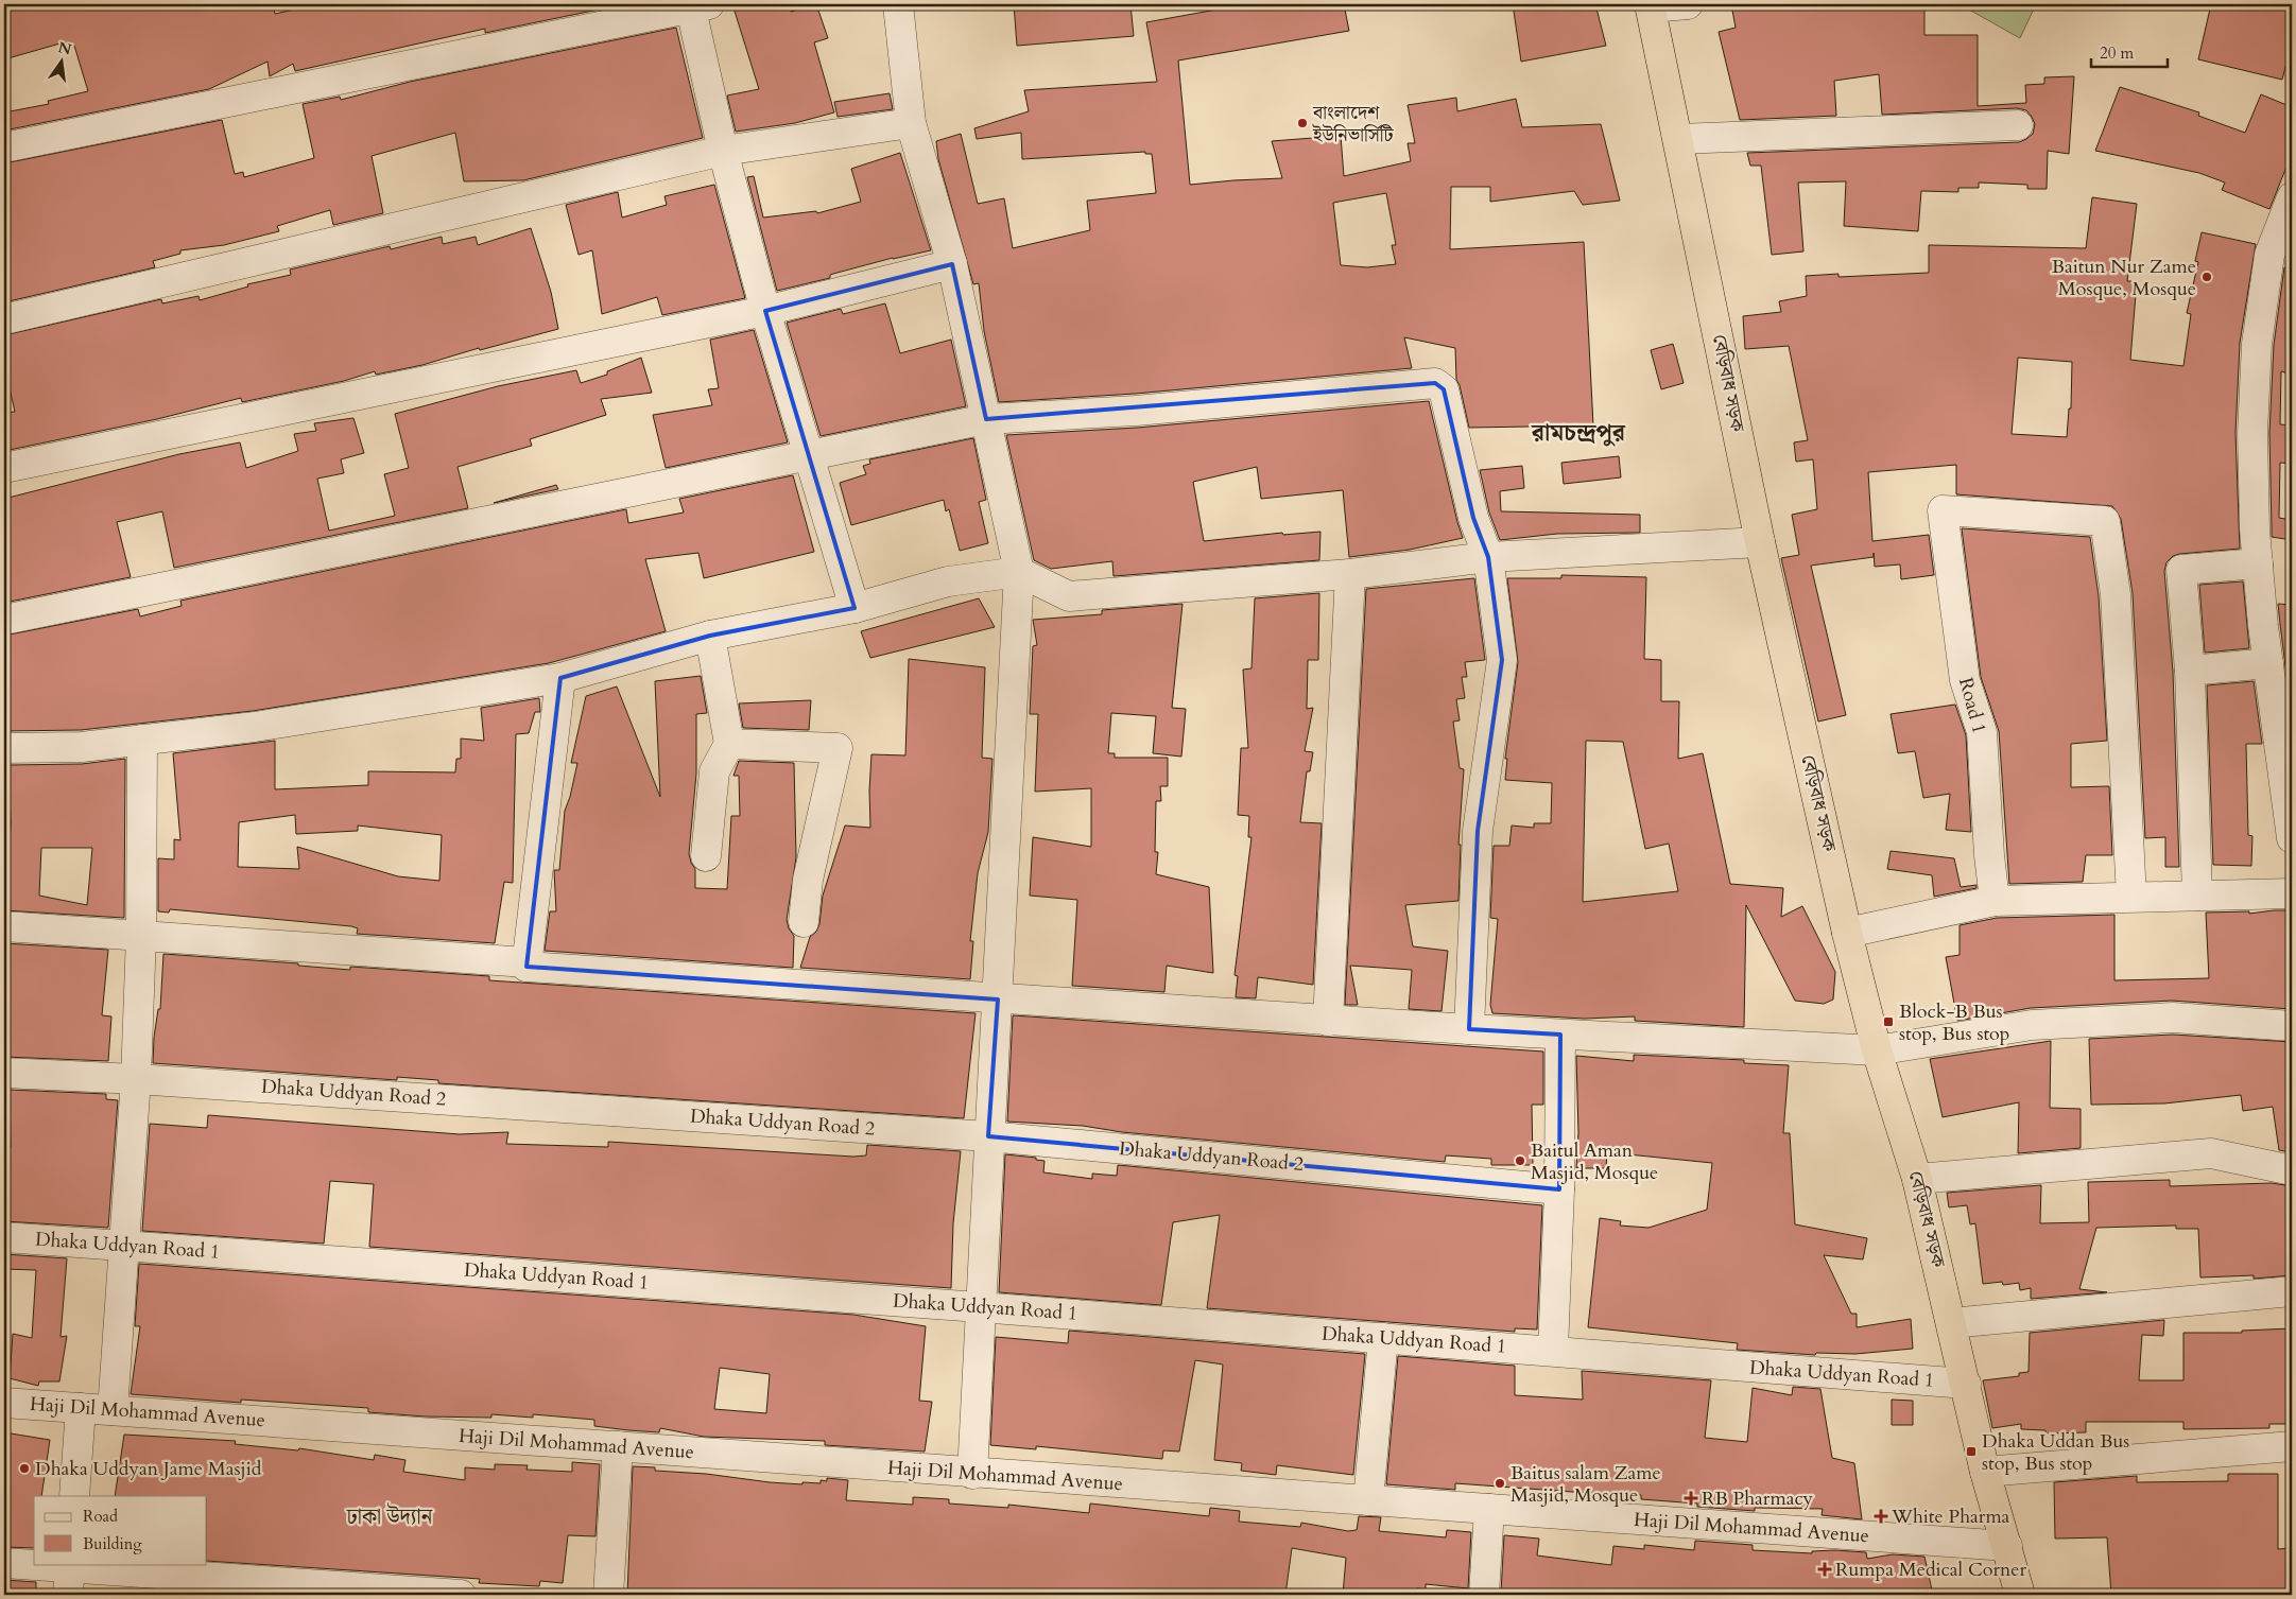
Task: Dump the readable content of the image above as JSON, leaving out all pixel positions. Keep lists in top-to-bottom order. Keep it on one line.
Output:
{"streets":{"highway":["বেড়িবাধ সড়ক"],"street":["Road 1","Dhaka Uddyan Road 2","Dhaka Uddyan Road 1","Haji Dil Mohammad Avenue"]},"crossings":[["বেড়িবাধ সড়ক","Dhaka Uddyan Road 1"],["বেড়িবাধ সড়ক","Haji Dil Mohammad Avenue"]],"districts":["রামচন্দ্রপুর","ঢাকা উদ্যান"],"places":{"other":["বাংলাদেশ ইউনিভার্সিটি","Baitun Nur Zame Mosque, Mosque","Baitul Aman Masjid, Mosque","Dhaka Uddyan Jame Masjid","Baitus salam Zame Masjid, Mosque"],"transit":["Block-B Bus stop, Bus stop","Dhaka Uddan Bus stop, Bus stop"],"health":["RB Pharmacy","White Pharma","Rumpa Medical Corner"]},"legend":["Road","Building"],"scale_bar":"20 m","north":"top"}
